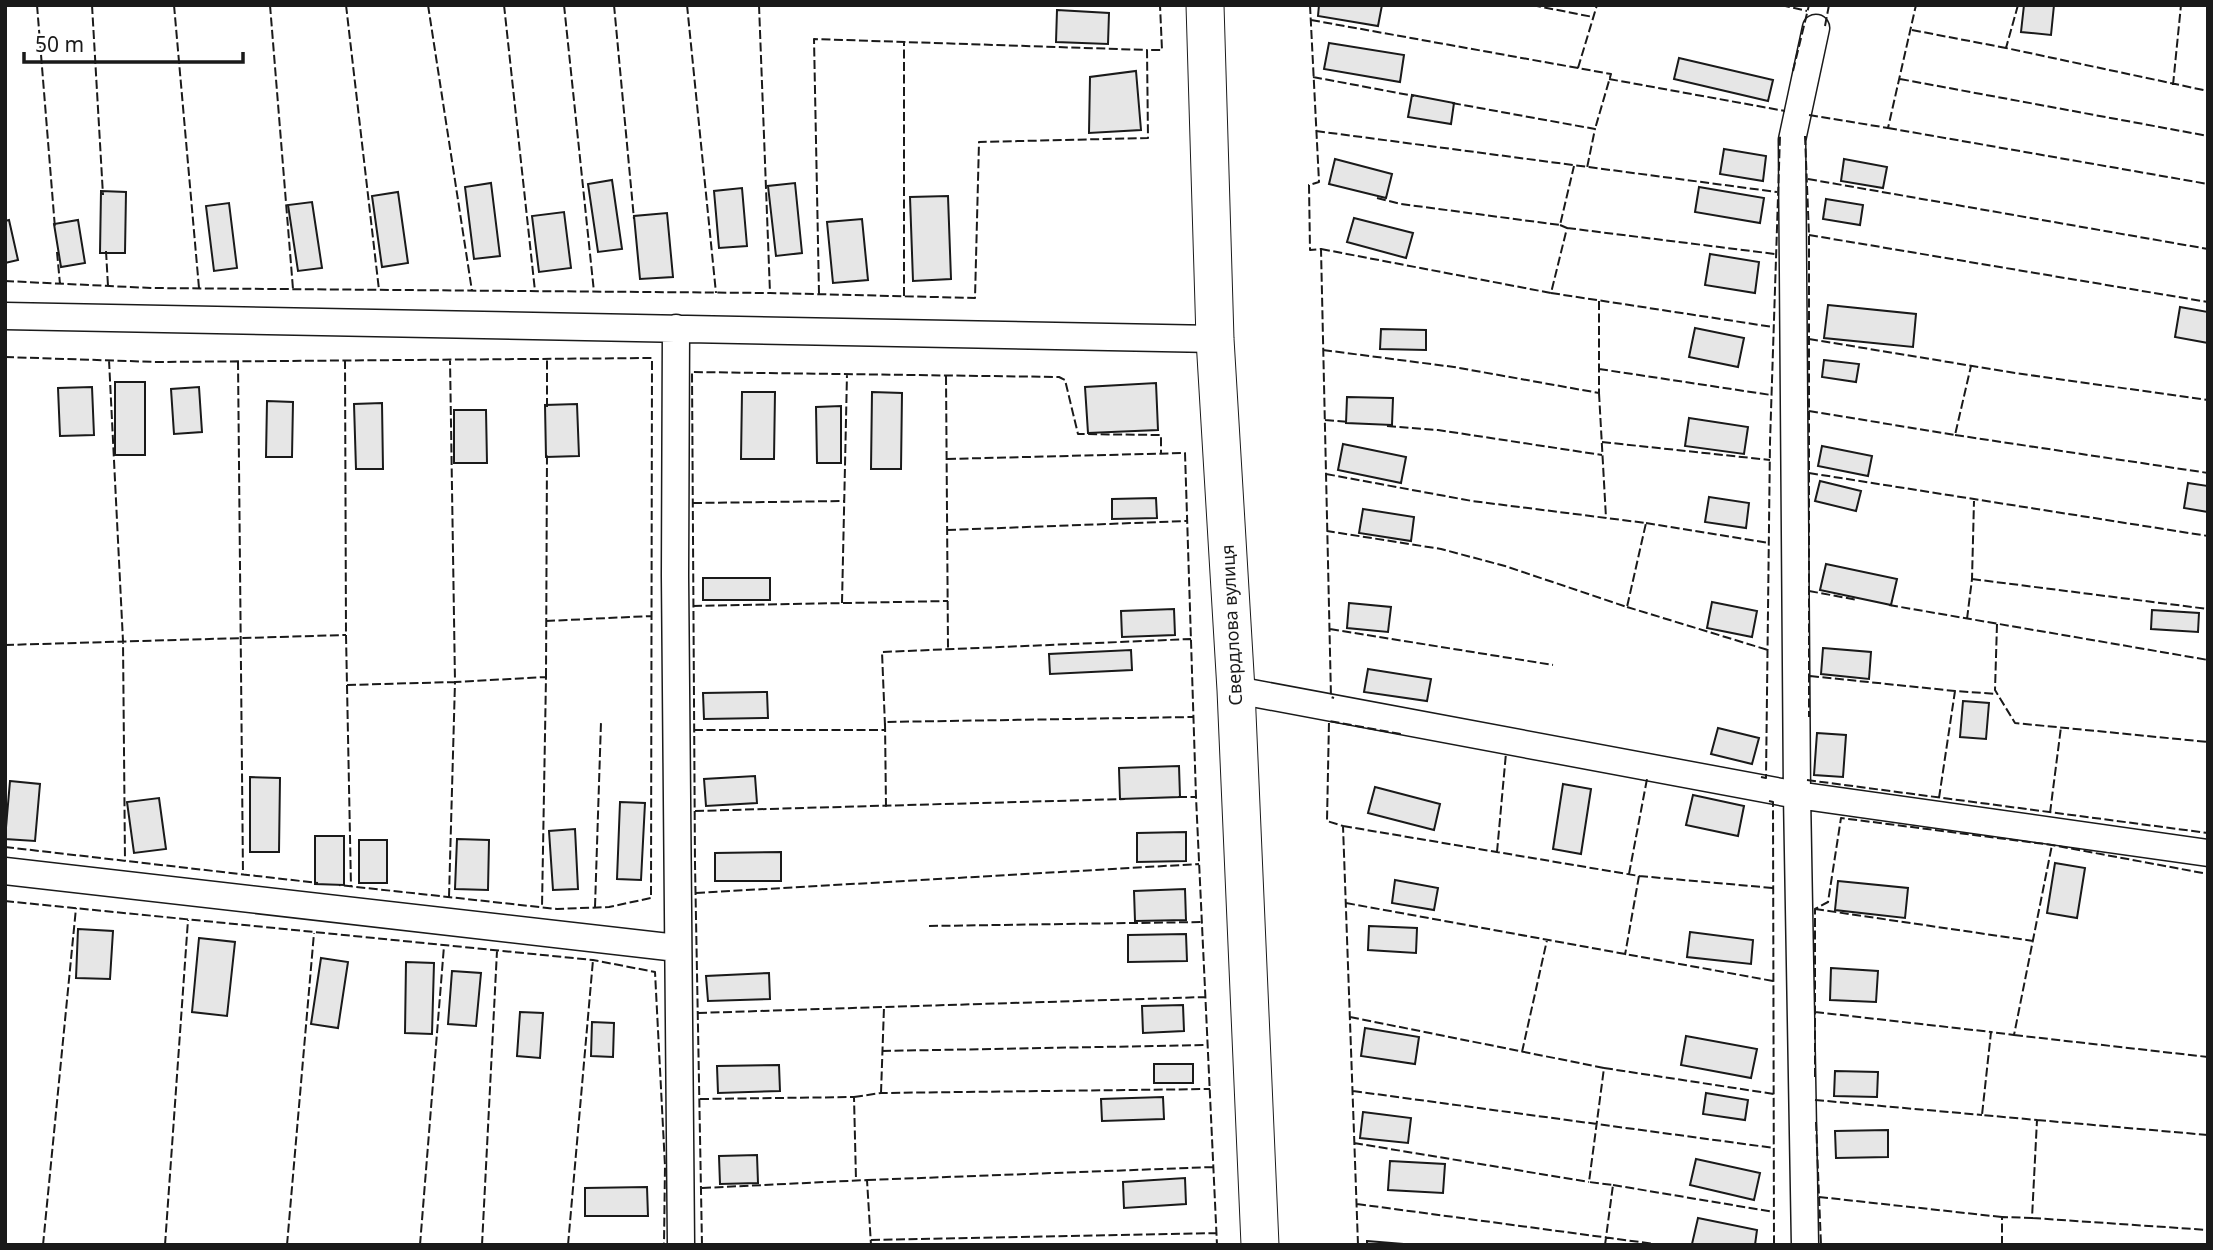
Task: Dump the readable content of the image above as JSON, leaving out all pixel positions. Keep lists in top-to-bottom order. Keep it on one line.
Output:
{"streets":{"street":["Свердлова вулиця"]},"scale_bar":"50 m"}
